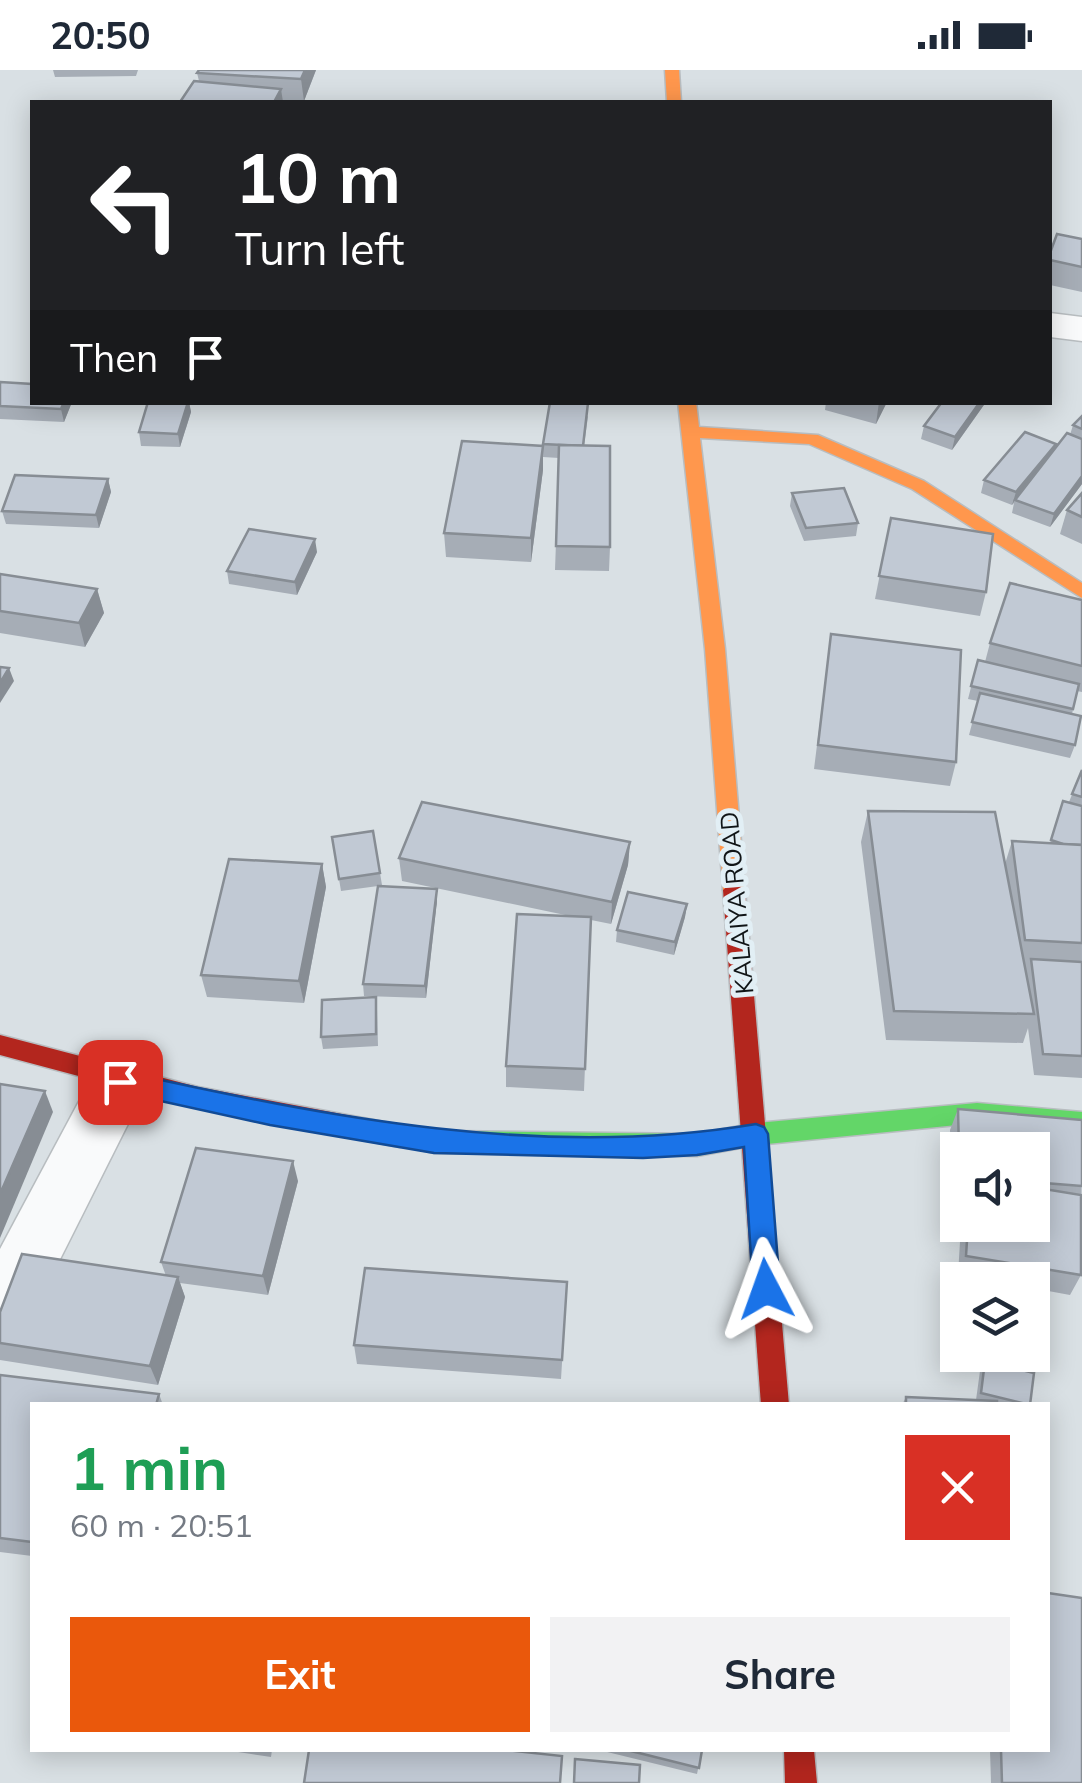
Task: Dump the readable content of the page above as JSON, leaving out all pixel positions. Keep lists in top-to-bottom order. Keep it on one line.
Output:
{"streets":{"street":["KALAIYA ROAD"]},"page":{"status":"20:50","turn":["10 m","Turn left"],"then":"Then","heading":["1 min","60 m · 20:51"],"buttons":["Exit","Share"]}}
